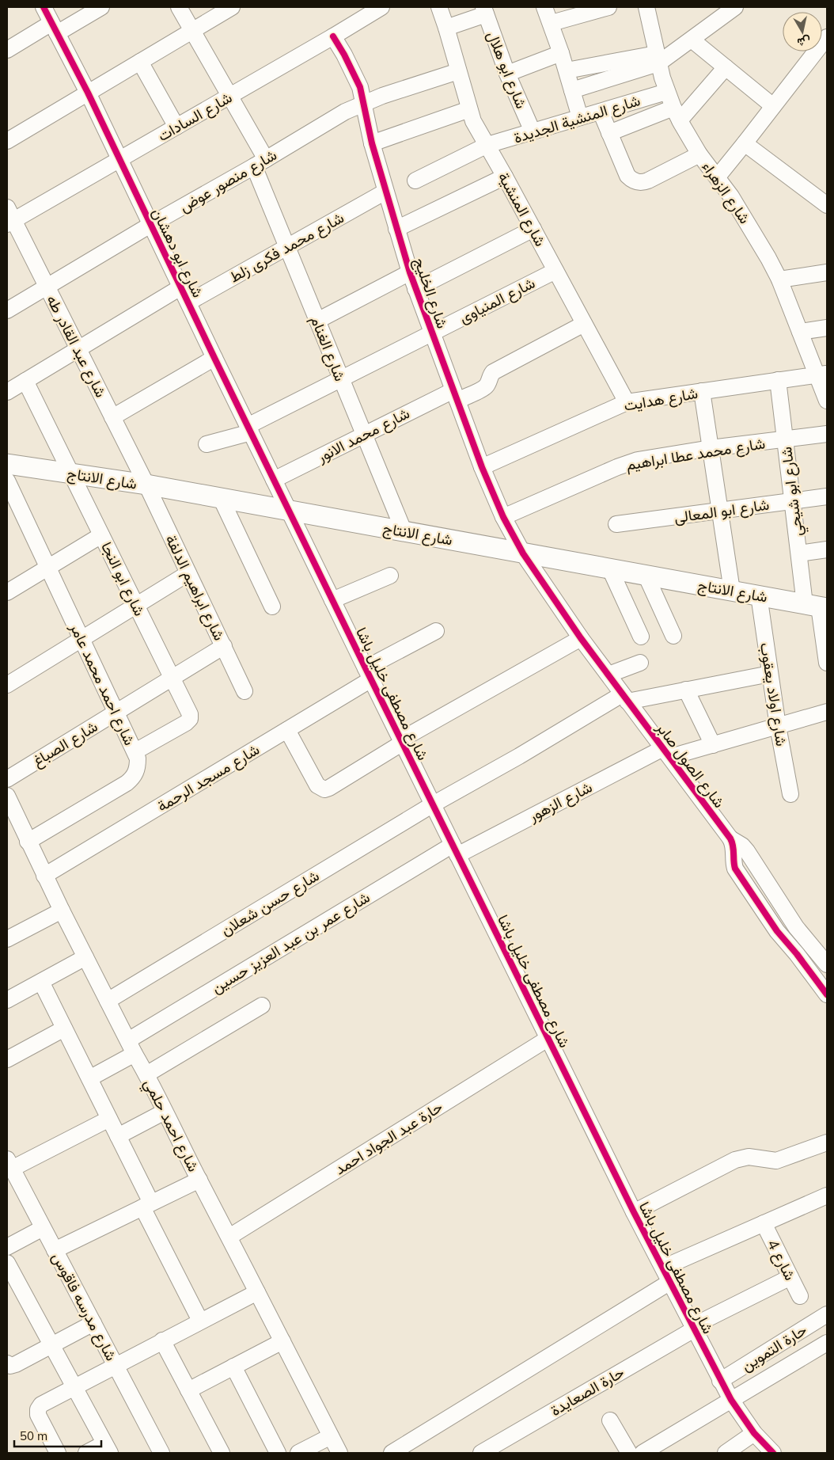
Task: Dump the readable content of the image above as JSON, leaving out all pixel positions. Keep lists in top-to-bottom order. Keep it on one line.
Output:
{"streets":{"main road":["شارع الانتاج"],"street":["شارع ابو هلال","شارع السادات","شارع المنشية الجديدة","شارع منصور عوض","شارع الزهراء","شارع المنشية","شارع محمد فكرى زلط","شارع ابو دهشان","شارع الخليج","شارع المنياوى","شارع عبد القادر طه","شارع الغنام","شارع هدايت","شارع محمد الانور","شارع محمد عطا ابراهيم","شارع ابو شيحي","شارع ابو المعالى","شارع ابو النجا","شارع ابراهيم الدلفة","شارع احمد محمد عامر","شارع مصطفى خليل باشا","شارع اولاد يعقوب","شارع الصباغ","شارع الصول صابر","شارع مسجد الرحمة","شارع الزهور","شارع حسن شعلان","شارع عمر بن عبد العزيز حسين","شارع احمد حلمي","حارة عبد الجواد احمد","شارع 4","شارع مدرسه فاقوس","حارة التموين","حارة الصعايدة"]},"crossings":[["شارع ابو هلال","شارع المنشية الجديدة"],["شارع السادات","شارع ابو دهشان"],["شارع السادات","شارع الخليج"],["شارع السادات","شارع عبد القادر طه"],["شارع السادات","شارع الغنام"],["شارع المنشية الجديدة","شارع الزهراء"],["شارع المنشية الجديدة","شارع المنشية"],["شارع منصور عوض","شارع المنشية"],["شارع منصور عوض","شارع ابو دهشان"],["شارع منصور عوض","شارع الخليج"],["شارع منصور عوض","شارع عبد القادر طه"],["شارع منصور عوض","شارع الغنام"],["شارع الزهراء","شارع هدايت"],["شارع المنشية","شارع المنياوى"],["شارع المنشية","شارع هدايت"],["شارع المنشية","شارع محمد الانور"],["شارع محمد فكرى زلط","شارع ابو دهشان"],["شارع محمد فكرى زلط","شارع الخليج"],["شارع محمد فكرى زلط","شارع الغنام"],["شارع ابو دهشان","شارع المنياوى"],["شارع ابو دهشان","شارع محمد الانور"],["شارع ابو دهشان","شارع الانتاج"],["شارع ابو دهشان","شارع مصطفى خليل باشا"],["شارع الخليج","شارع المنياوى"],["شارع الخليج","شارع هدايت"],["شارع الخليج","شارع محمد الانور"],["شارع الخليج","شارع محمد عطا ابراهيم"],["شارع الخليج","شارع الانتاج"],["شارع الخليج","شارع الصول صابر"],["شارع المنياوى","شارع الغنام"],["شارع عبد القادر طه","شارع الانتاج"],["شارع عبد القادر طه","شارع ابراهيم الدلفة"],["شارع الغنام","شارع محمد الانور"],["شارع الغنام","شارع الانتاج"],["شارع هدايت","شارع ابو شيحي"],["شارع محمد عطا ابراهيم","شارع ابو شيحي"],["شارع الانتاج","شارع ابو شيحي"],["شارع الانتاج","شارع ابو النجا"],["شارع الانتاج","شارع ابراهيم الدلفة"],["شارع الانتاج","شارع مصطفى خليل باشا"],["شارع الانتاج","شارع اولاد يعقوب"],["شارع الانتاج","شارع الصول صابر"],["شارع ابو شيحي","شارع ابو المعالى"],["شارع ابو النجا","شارع احمد محمد عامر"],["شارع ابو النجا","شارع الصباغ"],["شارع ابراهيم الدلفة","شارع الصباغ"],["شارع احمد محمد عامر","شارع الصباغ"],["شارع احمد محمد عامر","شارع احمد حلمي"],["شارع مصطفى خليل باشا","شارع مسجد الرحمة"],["شارع مصطفى خليل باشا","شارع الزهور"],["شارع مصطفى خليل باشا","شارع حسن شعلان"],["شارع مصطفى خليل باشا","شارع عمر بن عبد العزيز حسين"],["شارع مصطفى خليل باشا","حارة عبد الجواد احمد"],["شارع مصطفى خليل باشا","حارة التموين"],["شارع مصطفى خليل باشا","حارة الصعايدة"],["شارع اولاد يعقوب","شارع الزهور"],["شارع اولاد يعقوب","شارع حسن شعلان"],["شارع الصول صابر","شارع الزهور"],["شارع الصول صابر","شارع حسن شعلان"],["شارع مسجد الرحمة","شارع احمد حلمي"],["شارع الزهور","شارع عمر بن عبد العزيز حسين"],["شارع حسن شعلان","شارع احمد حلمي"],["شارع عمر بن عبد العزيز حسين","شارع احمد حلمي"],["شارع احمد حلمي","حارة عبد الجواد احمد"],["شارع 4","حارة الصعايدة"]],"scale_bar":"50 m","north":"bottom"}
